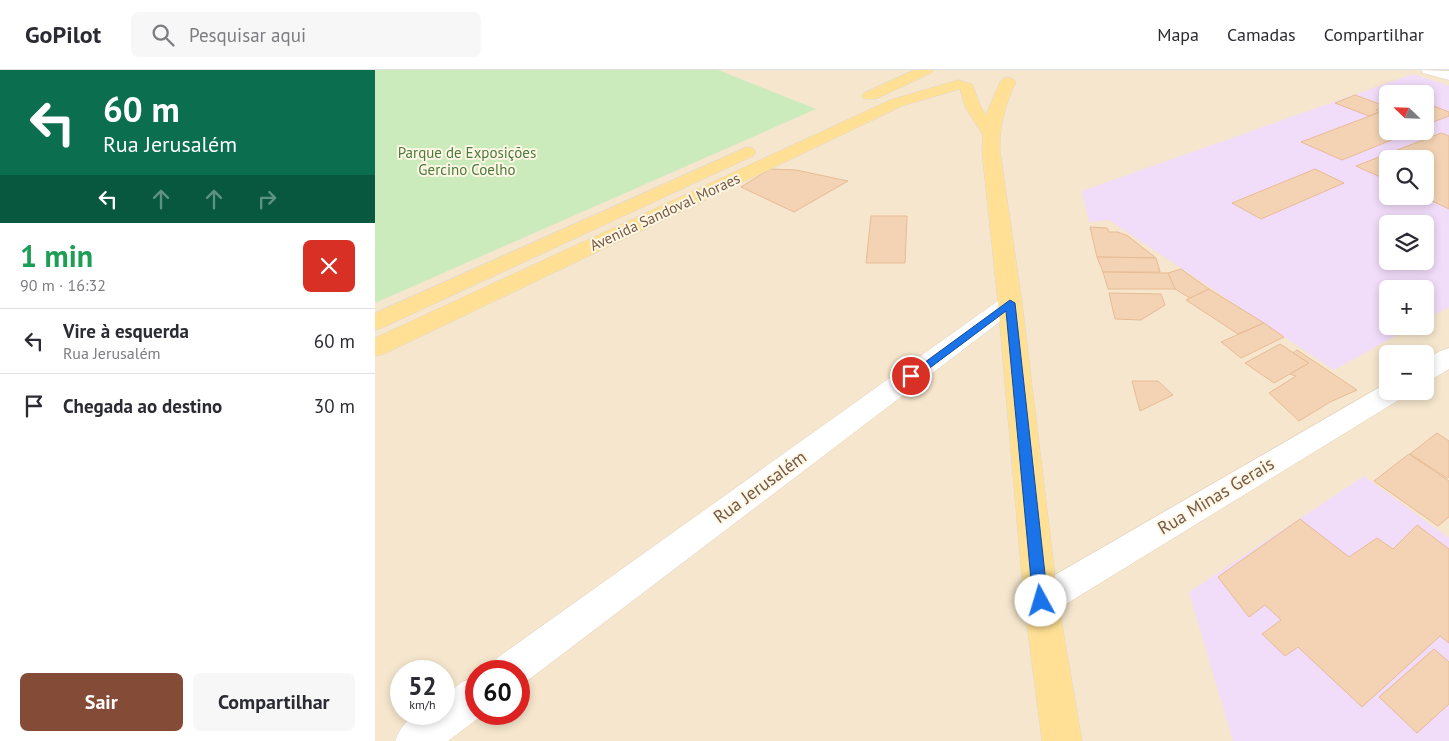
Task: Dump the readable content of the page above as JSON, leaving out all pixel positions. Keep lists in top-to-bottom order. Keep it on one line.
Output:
{"streets":{"main road":["Avenida Sandoval Moraes"],"street":["Rua Jerusalém","Rua Minas Gerais"]},"parks":["Parque de Exposições Gercino Coelho"],"north":"top left","page":{"header":"GoPilot","search":"Pesquisar aqui","nav":["Mapa","Camadas","Compartilhar"],"turn":["60 m","Rua Jerusalém"],"map_buttons":["+","−"],"heading":["1 min","90 m · 16:32"],"list":[{"name":"Vire à esquerda","note":"Rua Jerusalém","value":"60 m"},{"name":"Chegada ao destino","value":"30 m"}],"speed":"52 km/h","limit":"60","buttons":["Sair","Compartilhar"]}}
